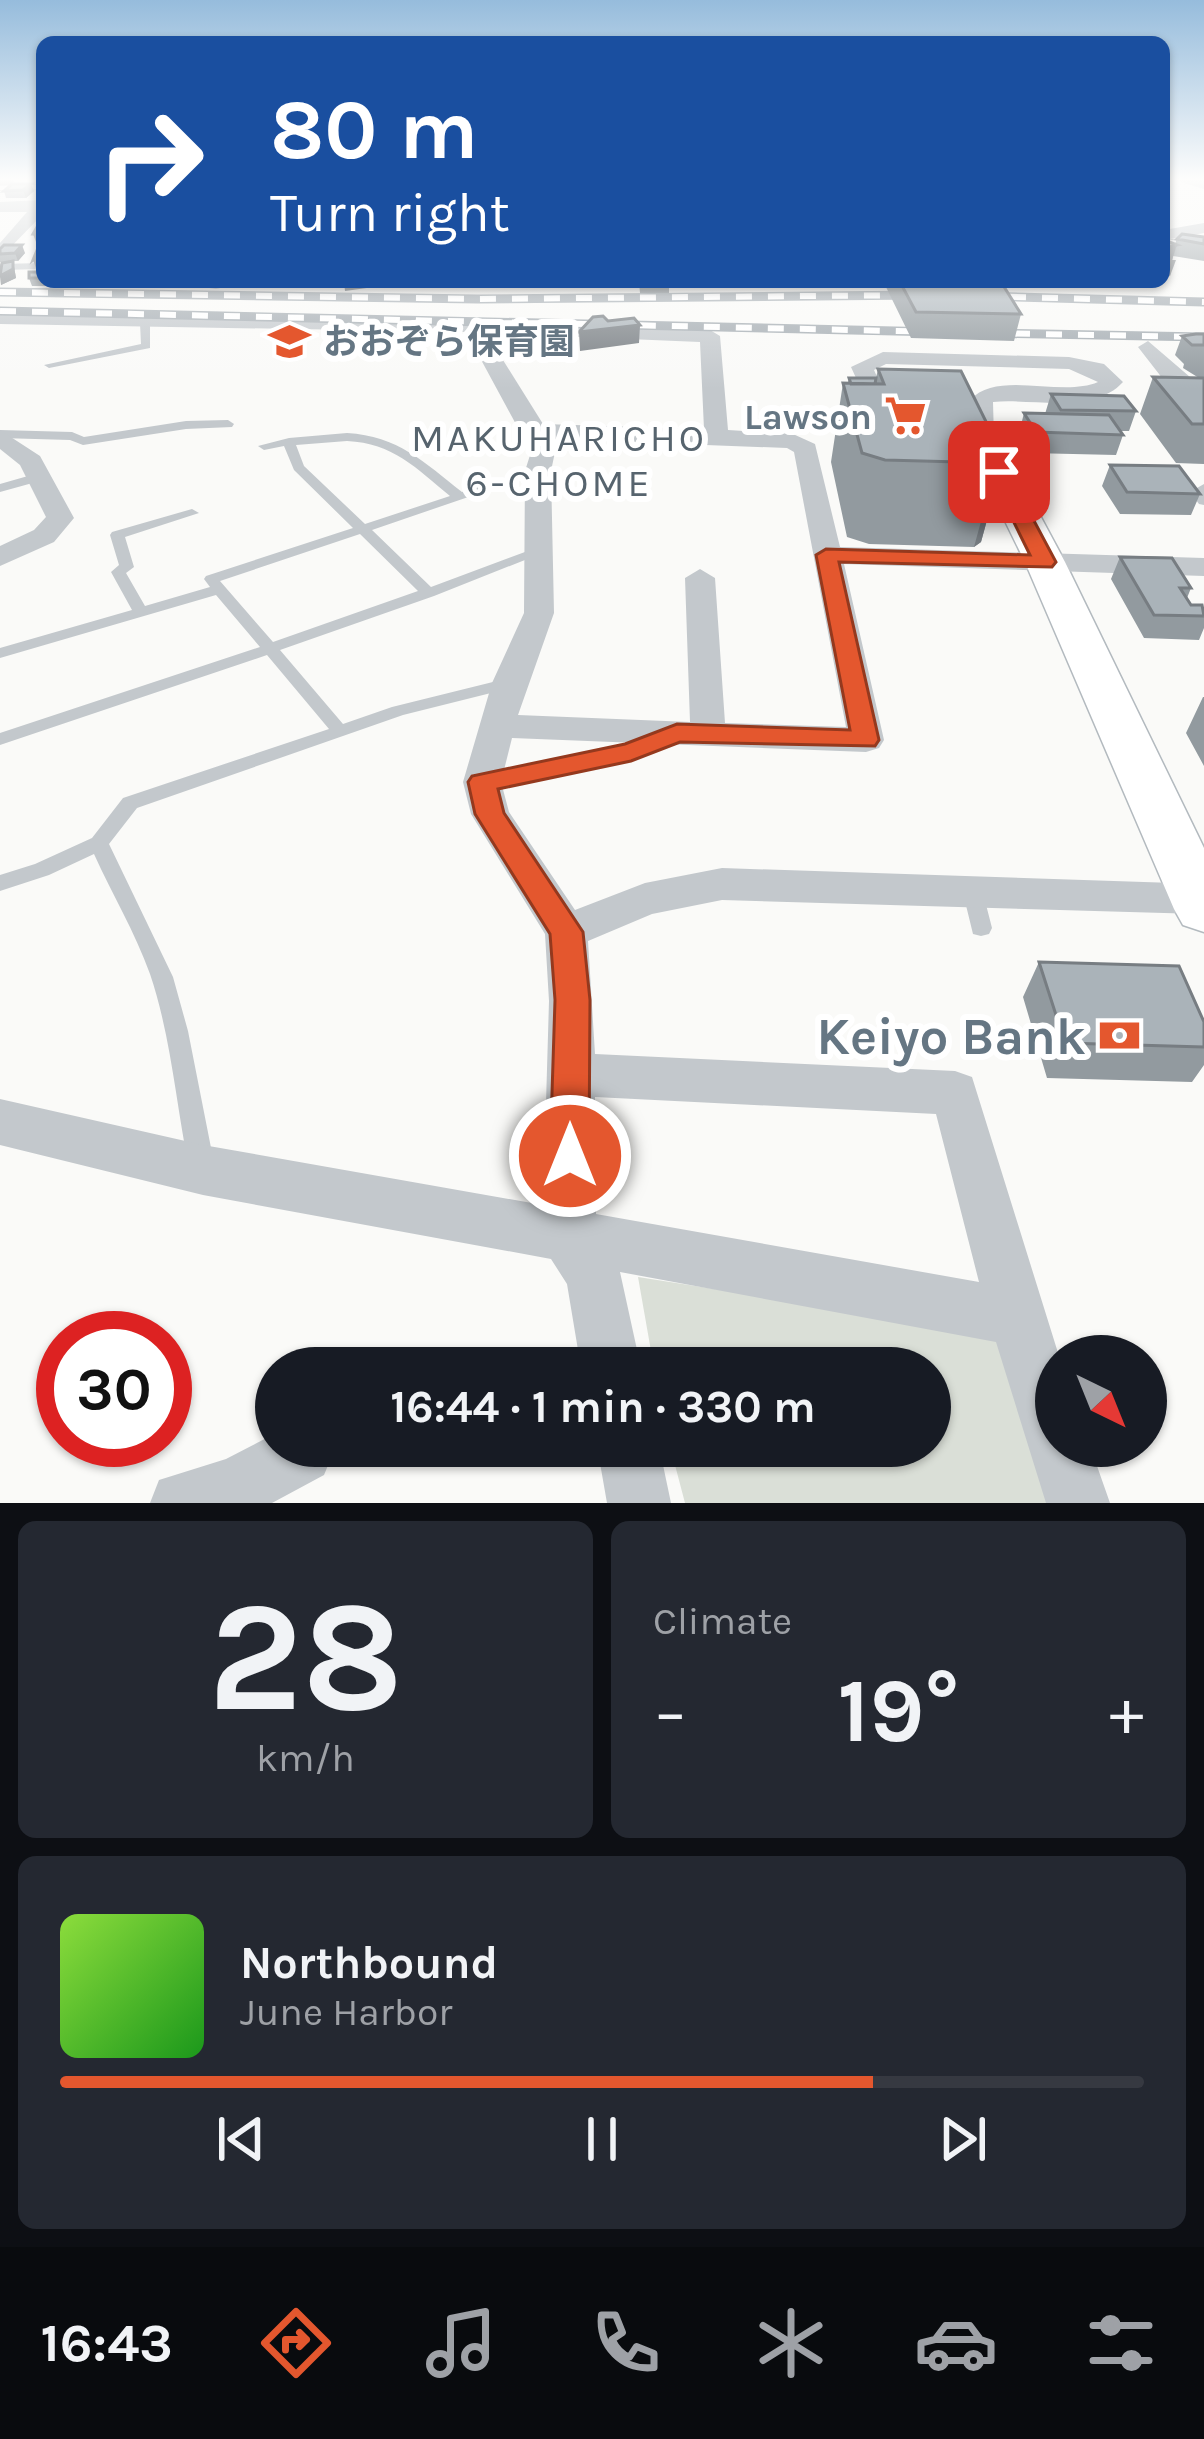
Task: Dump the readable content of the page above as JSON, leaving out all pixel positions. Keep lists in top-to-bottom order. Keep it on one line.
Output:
{"districts":["MAKUHARICHO 6-CHOME"],"places":{"school or university":["おおぞら保育園"],"supermarket":["Lawson"],"bank":["Keiyo Bank"]},"north":"bottom right","page":{"turn":["80 m","Turn right"],"limit":"30","trip":"16:44 · 1 min · 330 m","tile":[["28","km/h"],"Climate"],"heat":["−","19°","+"],"song":["Northbound","June Harbor"],"tabs":"16:43"}}
